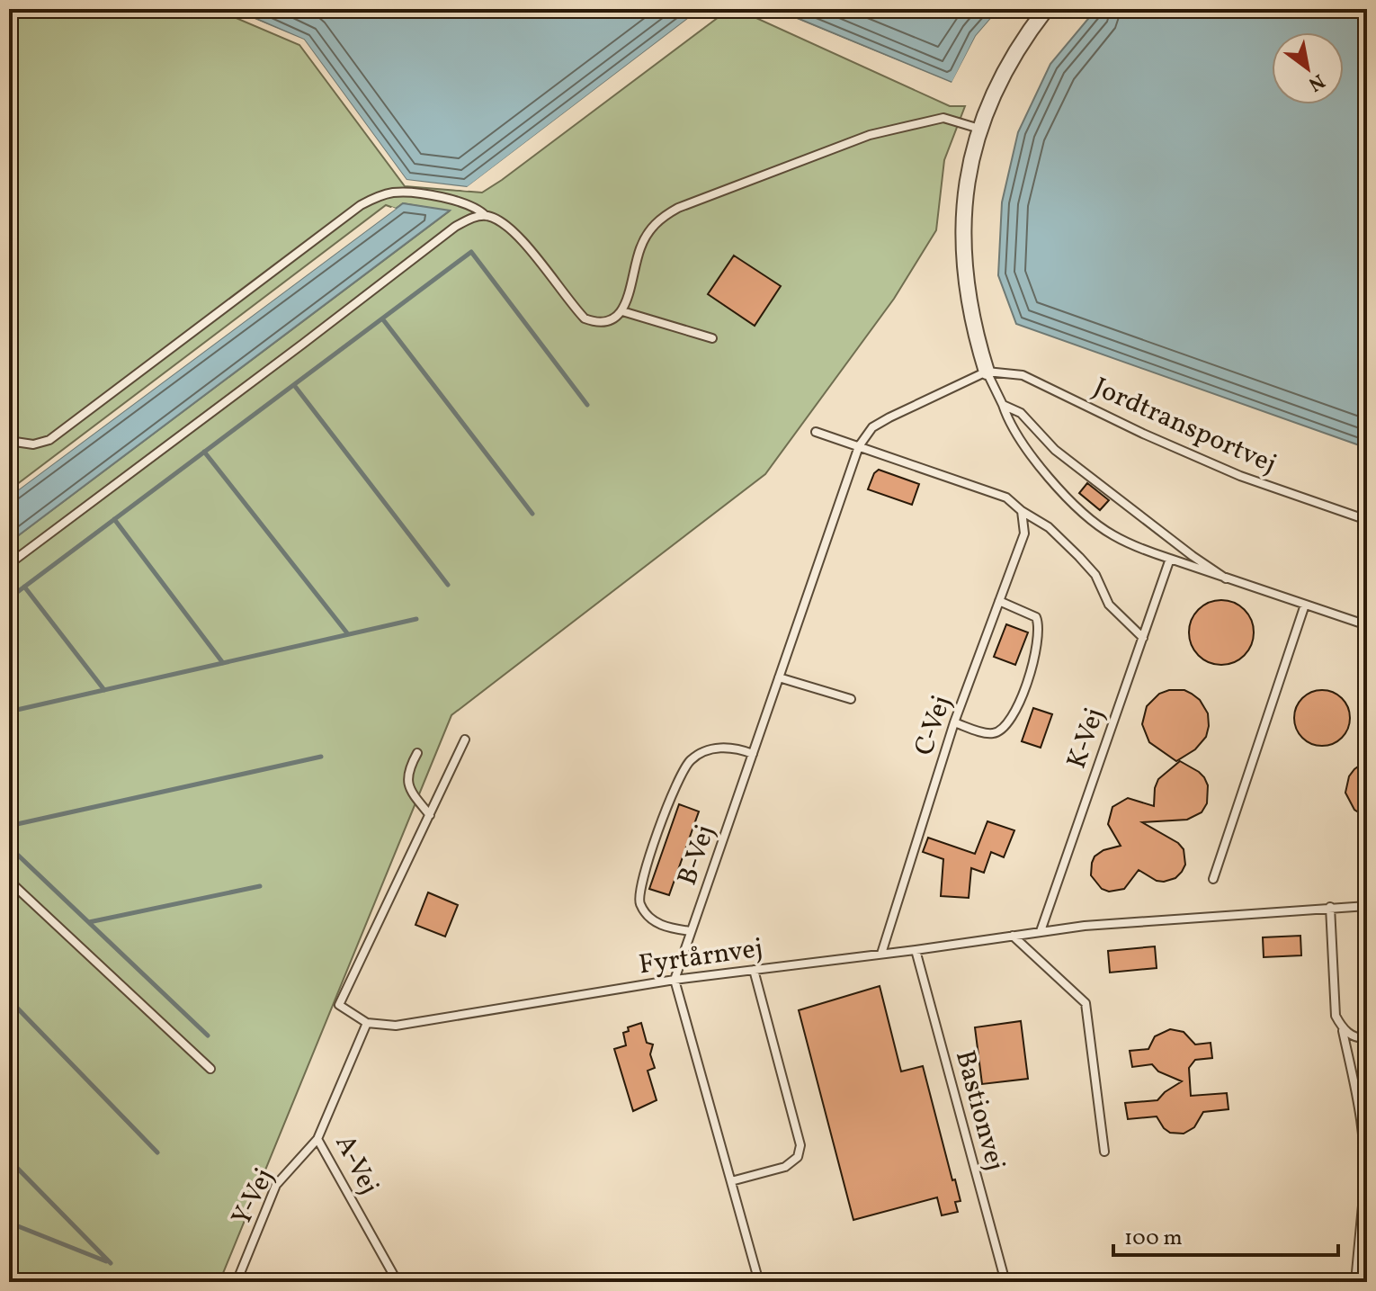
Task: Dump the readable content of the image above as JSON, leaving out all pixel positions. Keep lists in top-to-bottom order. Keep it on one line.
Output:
{"streets":{"lane":["Jordtransportvej","C-Vej","K-Vej","B-Vej","Fyrtårnvej","Bastionvej","A-Vej","Y-Vej"]},"crossings":[["C-Vej","Fyrtårnvej"],["K-Vej","Fyrtårnvej"],["B-Vej","Fyrtårnvej"],["Fyrtårnvej","Bastionvej"],["Fyrtårnvej","A-Vej"],["A-Vej","Y-Vej"]],"scale_bar":"100 m","north":"bottom right"}
